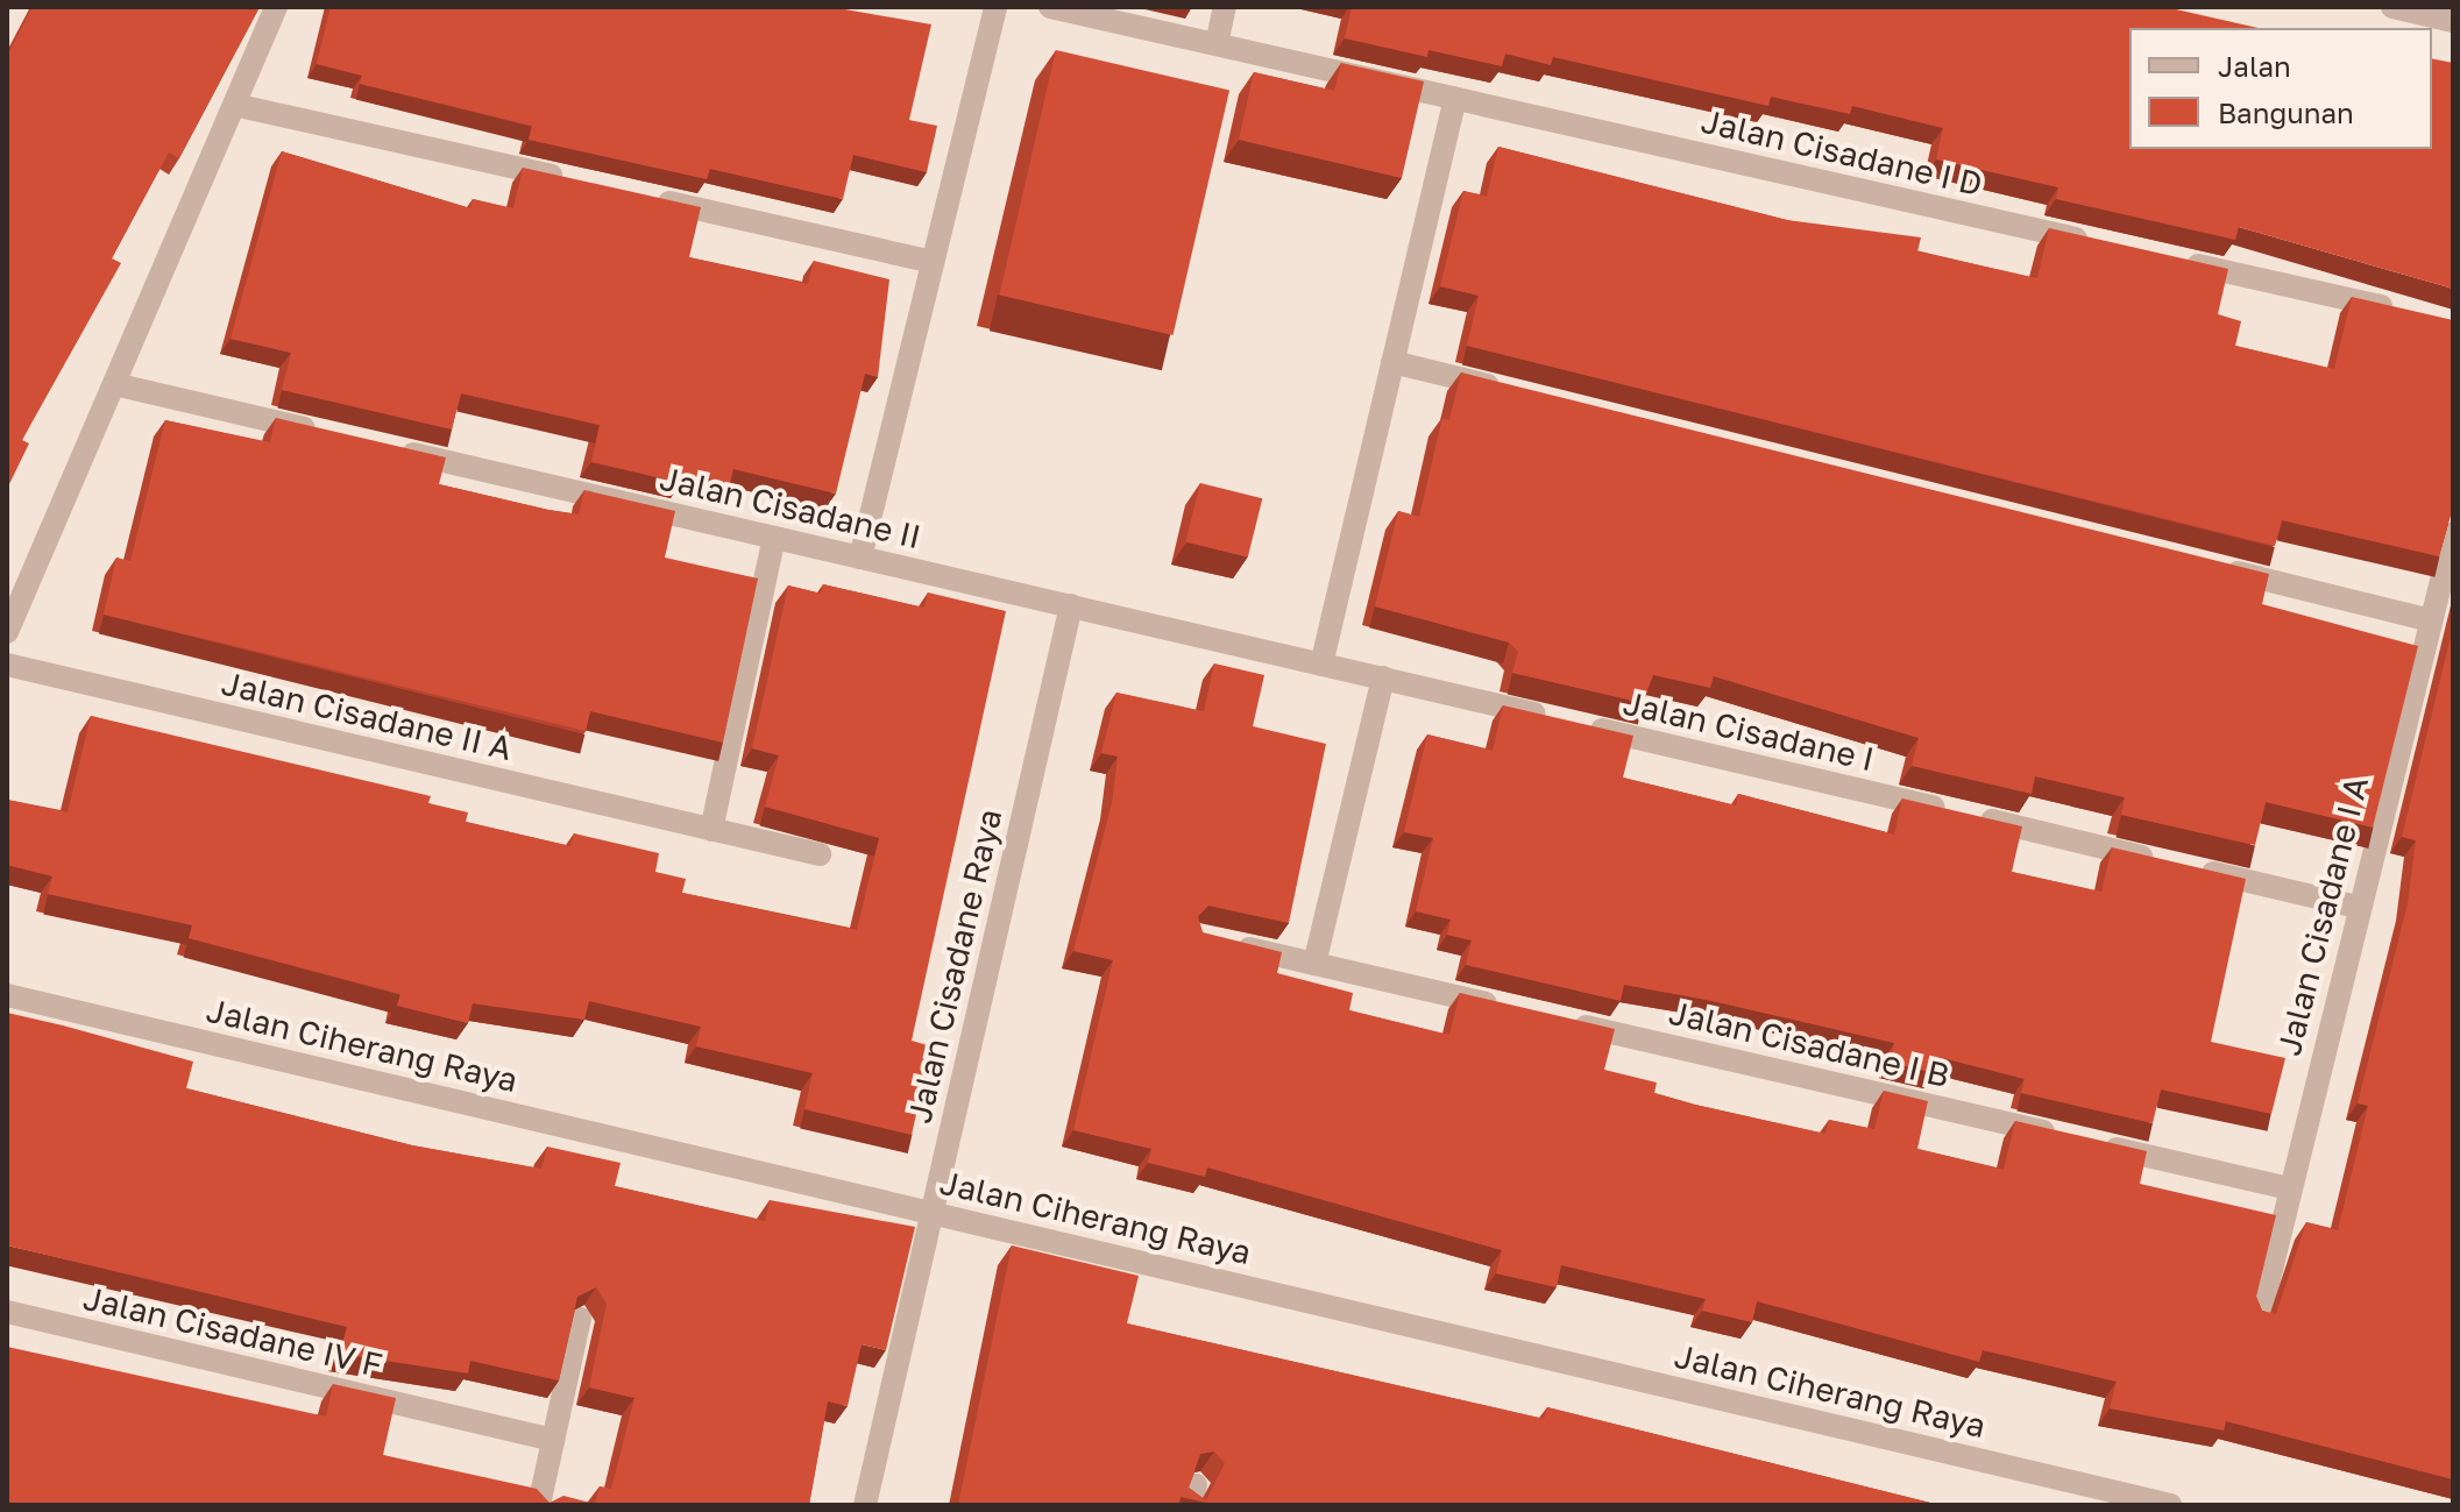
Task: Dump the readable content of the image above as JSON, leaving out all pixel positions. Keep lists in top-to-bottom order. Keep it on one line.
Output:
{"streets":{"street":["Jalan Cisadane I D","Jalan Cisadane II","Jalan Cisadane II A","Jalan Cisadane I","Jalan Cisadane I A","Jalan Cisadane Raya","Jalan Cisadane I B","Jalan Ciherang Raya","Jalan Cisadane IV F"]},"crossings":[["Jalan Cisadane II","Jalan Cisadane I"],["Jalan Cisadane II","Jalan Cisadane Raya"],["Jalan Cisadane I","Jalan Cisadane Raya"],["Jalan Cisadane I A","Jalan Cisadane I B"],["Jalan Cisadane Raya","Jalan Ciherang Raya"]],"legend":["Jalan","Bangunan"]}
